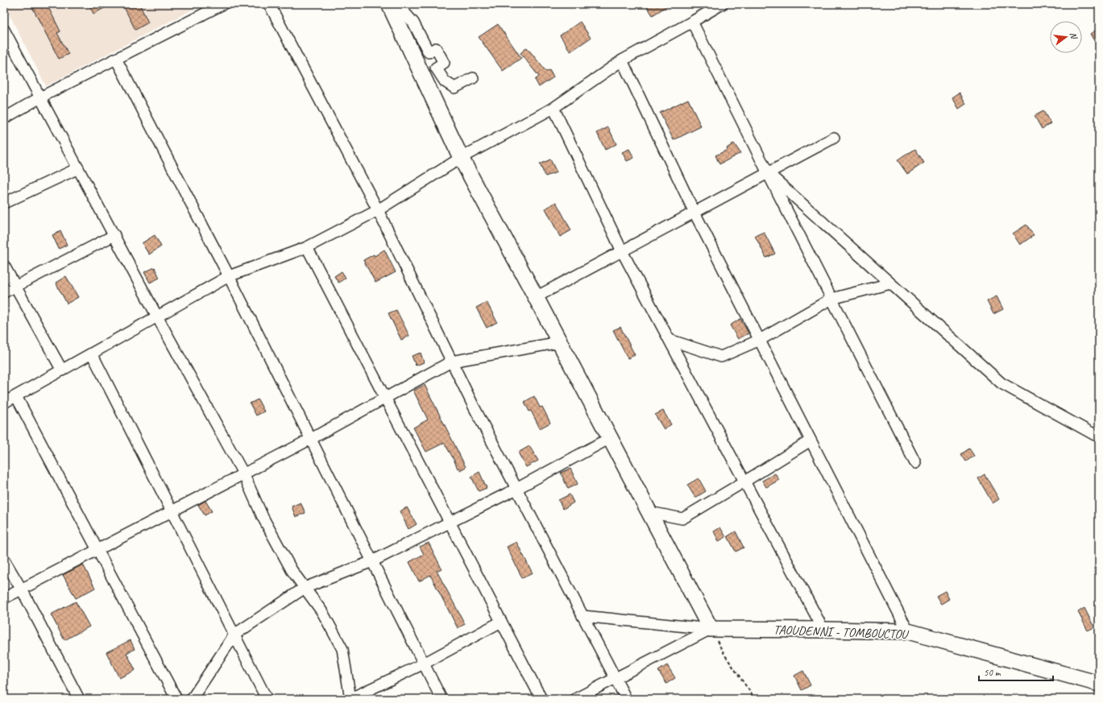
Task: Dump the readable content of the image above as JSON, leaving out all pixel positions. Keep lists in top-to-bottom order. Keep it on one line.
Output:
{"streets":{"street":["TAOUDENNI - TOMBOUCTOU"]},"scale_bar":"50 m","north":"right"}
